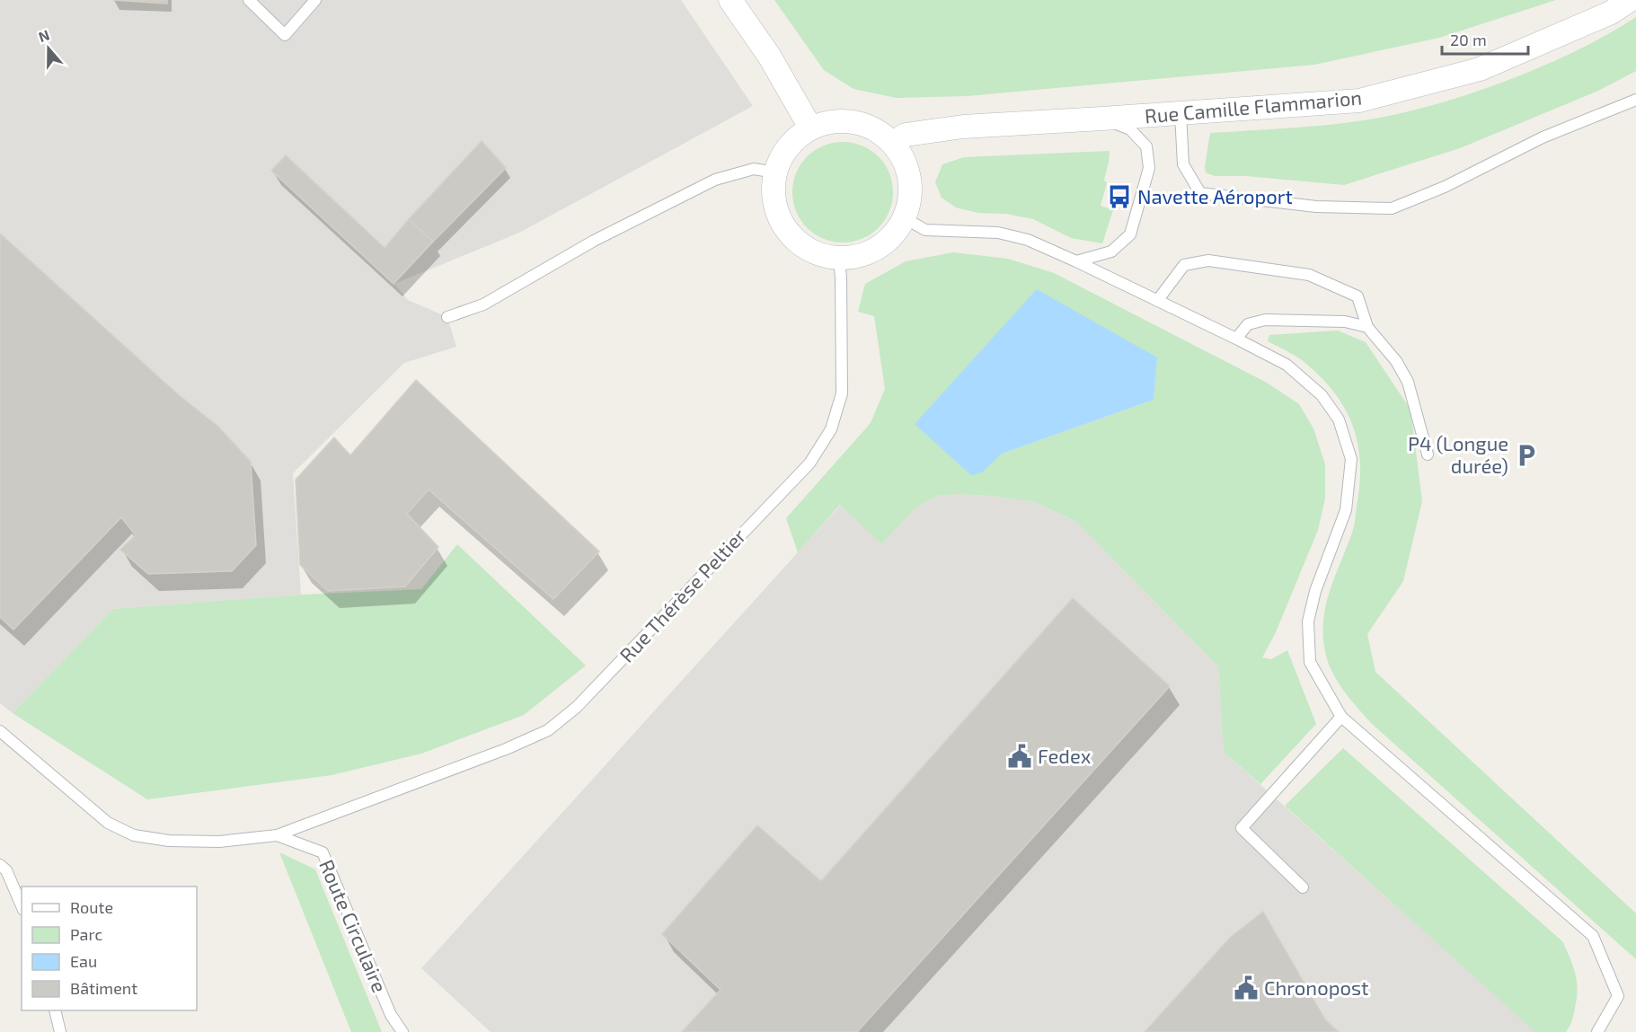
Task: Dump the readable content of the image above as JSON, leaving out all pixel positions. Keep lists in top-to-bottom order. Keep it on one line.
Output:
{"streets":{"street":["Rue Camille Flammarion"],"lane":["Rue Thérèse Peltier","Route Circulaire"]},"crossings":[["Rue Camille Flammarion","Rue Thérèse Peltier"],["Rue Thérèse Peltier","Route Circulaire"]],"places":{"bus stop":["Navette Aéroport"],"parking":["P4 (Longue durée)"],"public building":["Fedex","Chronopost"]},"legend":["Route","Parc","Eau","Bâtiment"],"scale_bar":"20 m","north":"top"}
